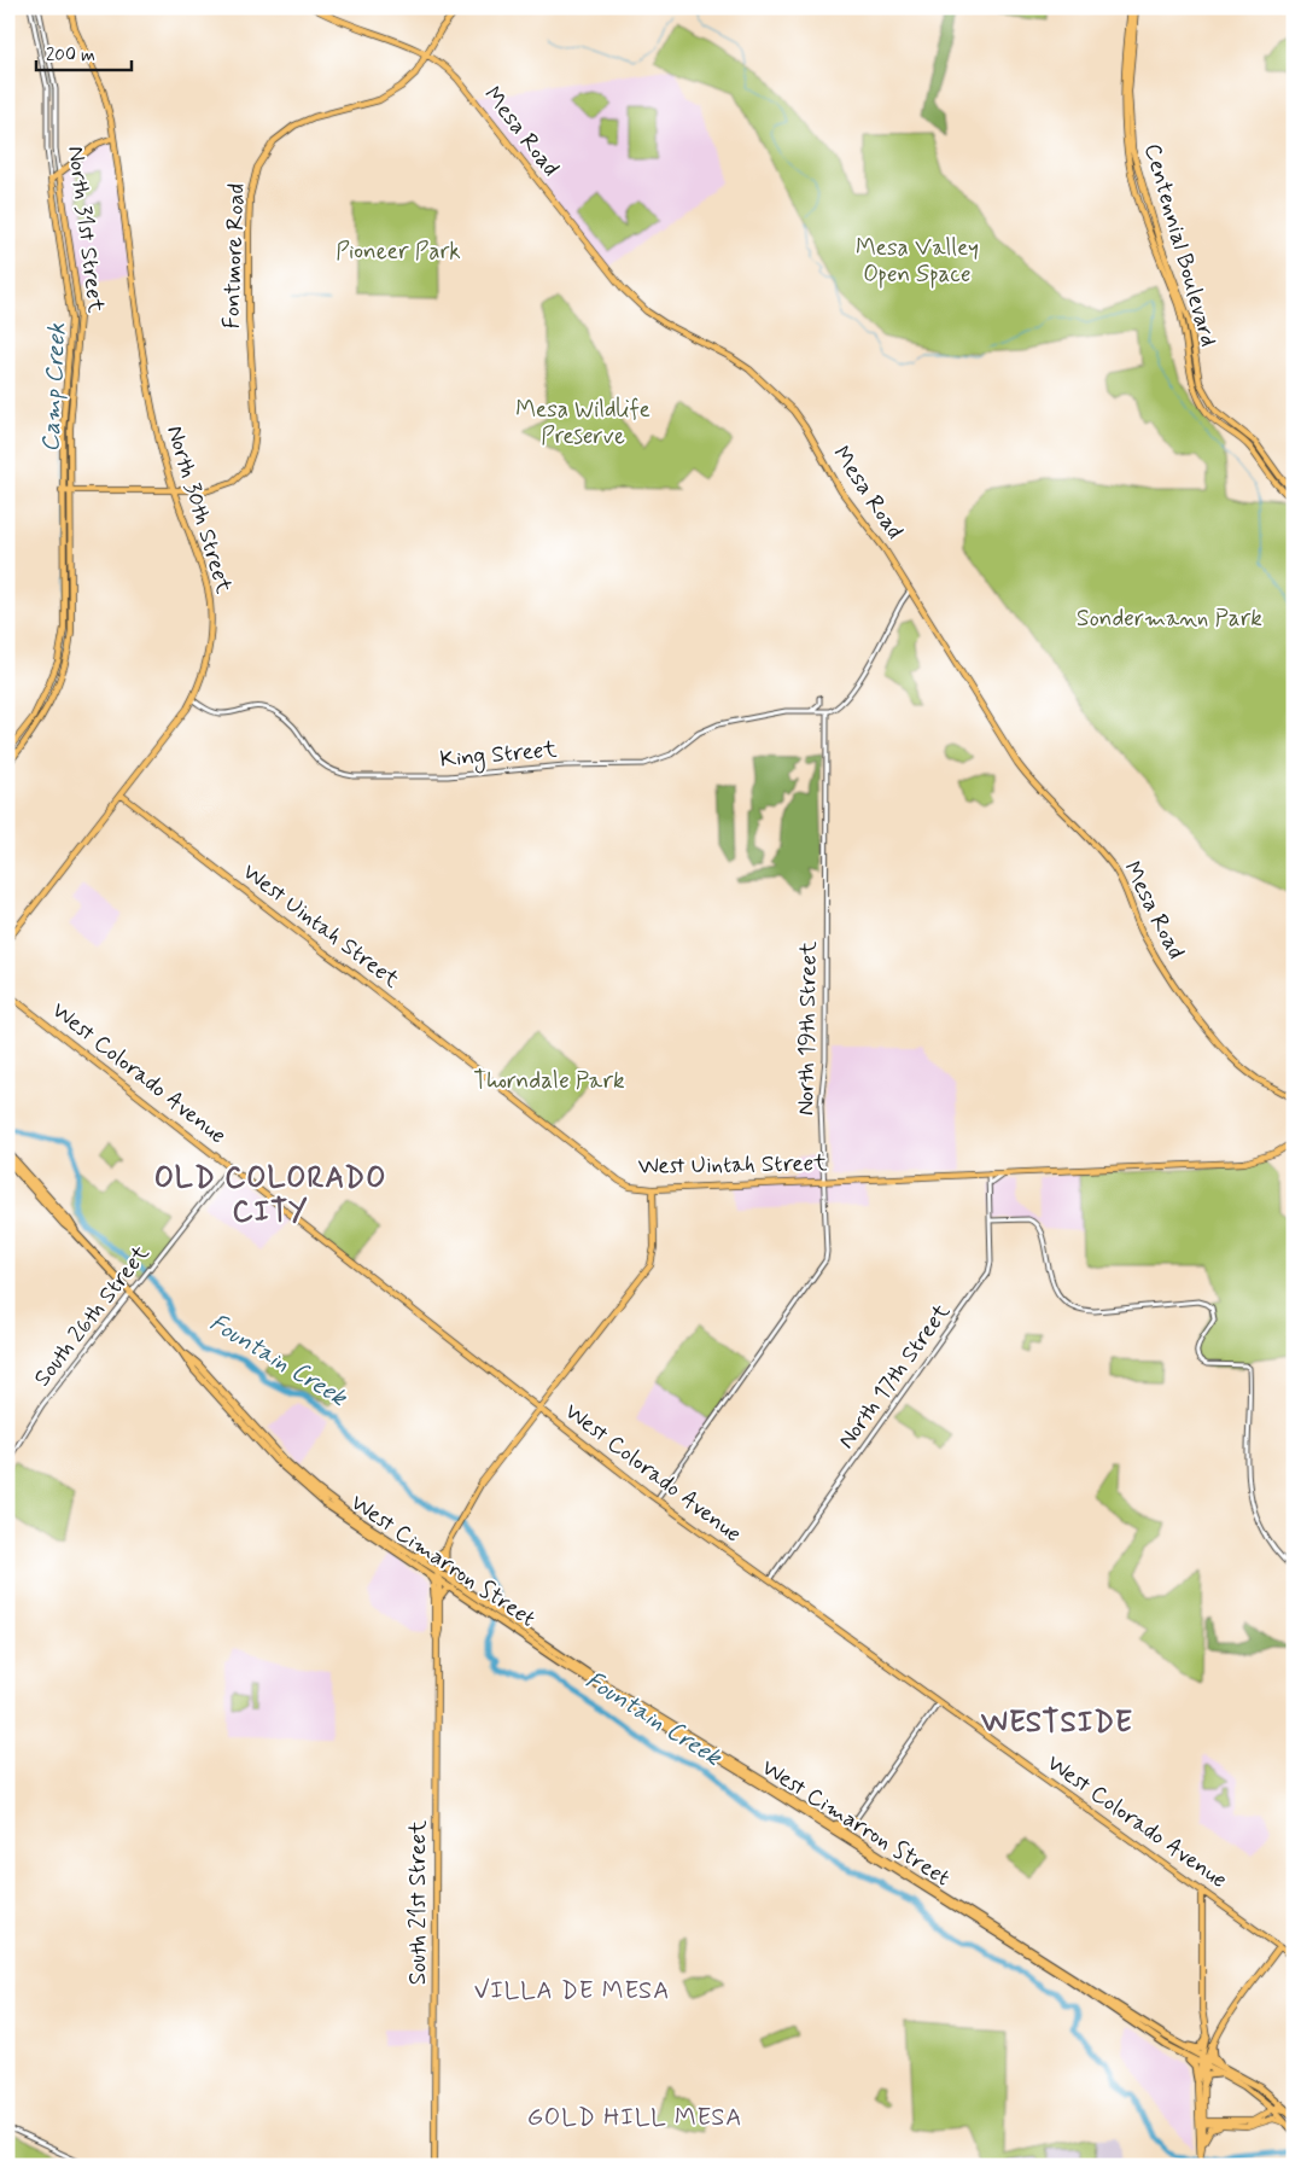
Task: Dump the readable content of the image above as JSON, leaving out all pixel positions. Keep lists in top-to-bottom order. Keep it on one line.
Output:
{"streets":{"highway":["West Cimarron Street"],"main road":["Mesa Road","North 31st Street","Centennial Boulevard","Fontmore Road","North 30th Street","West Uintah Street","West Colorado Avenue","South 21st Street"],"street":["King Street","North 19th Street","South 26th Street","North 17th Street"]},"crossings":[["Mesa Road","Fontmore Road"],["Fontmore Road","North 30th Street"],["North 30th Street","King Street"],["North 30th Street","West Uintah Street"],["King Street","North 19th Street"],["West Uintah Street","North 19th Street"],["West Uintah Street","North 17th Street"],["West Uintah Street","South 21st Street"],["North 19th Street","West Colorado Avenue"],["West Colorado Avenue","South 26th Street"],["West Colorado Avenue","North 17th Street"],["West Colorado Avenue","South 21st Street"],["South 26th Street","West Cimarron Street"],["West Cimarron Street","South 21st Street"]],"districts":["OLD COLORADO CITY","WESTSIDE","VILLA DE MESA","GOLD HILL MESA"],"water":["Camp Creek","Fountain Creek"],"parks":["Mesa Valley Open Space","Pioneer Park","Mesa Wildlife Preserve","Sondermann Park","Thorndale Park"],"scale_bar":"200 m"}
